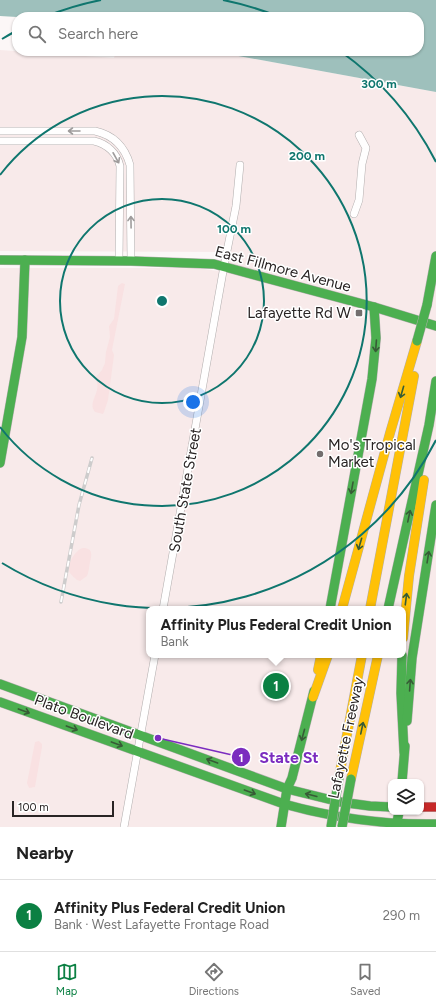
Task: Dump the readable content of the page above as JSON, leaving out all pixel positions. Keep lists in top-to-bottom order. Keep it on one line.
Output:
{"streets":{"main road":["East Fillmore Avenue","Plato Boulevard","Lafayette Freeway"],"street":["South State Street"]},"crossings":[["East Fillmore Avenue","South State Street"]],"places":{"transit":["Lafayette Rd W"],"other":["Mo's Tropical Market","State St"]},"scale_bar":"100 m","page":{"search":"Search here","popup":["Affinity Plus Federal Credit Union","Bank"],"pins":"1","scale":"100 m","heading":"Nearby","list":[{"mark":"1","name":"Affinity Plus Federal Credit Union","note":"Bank · West Lafayette Frontage Road","value":"290 m"}],"nav":["Map","Directions","Saved"]},"rings":["300 m","200 m","100 m"]}
